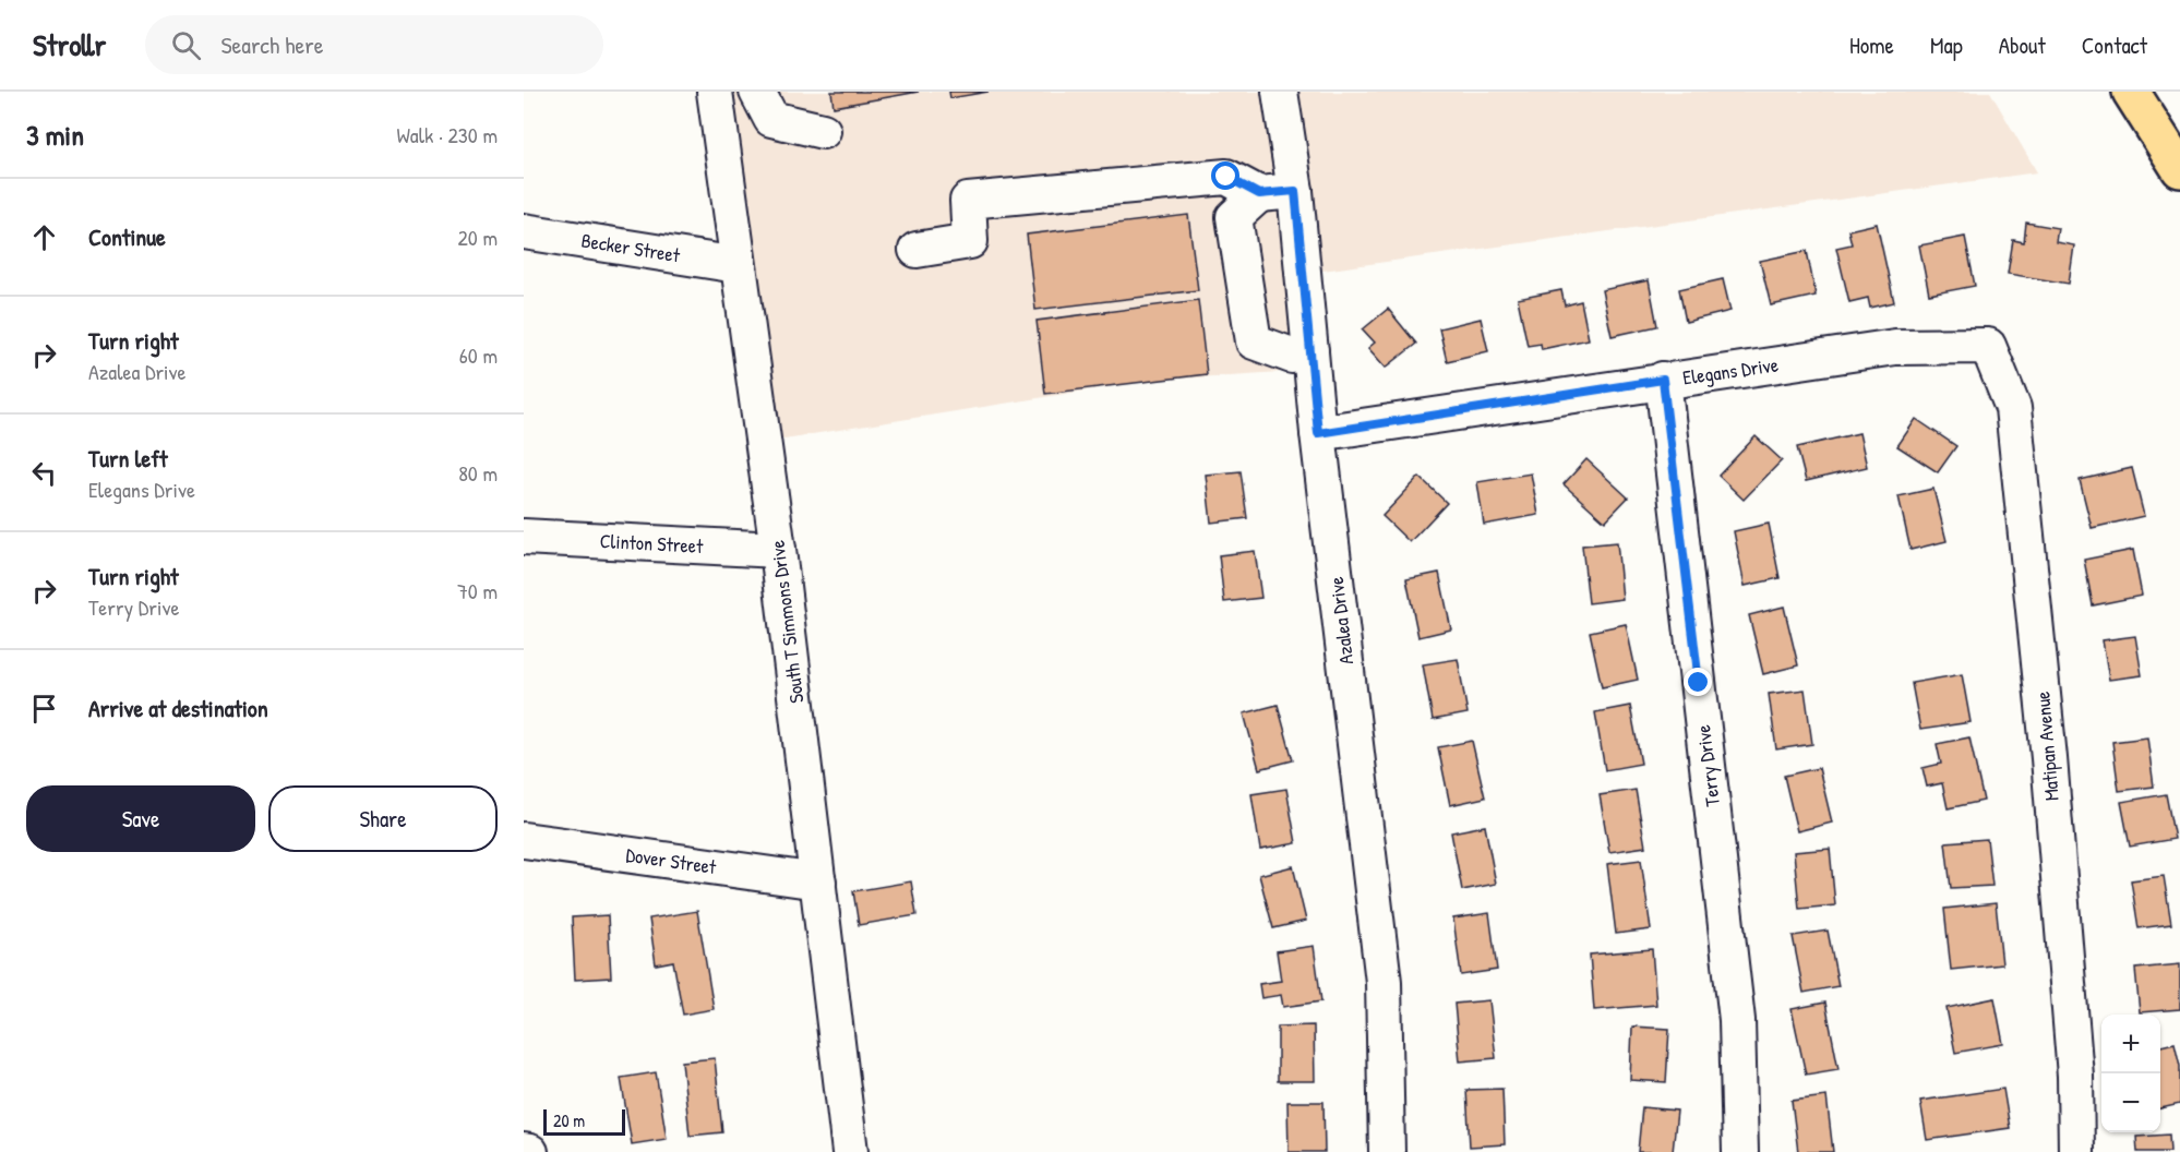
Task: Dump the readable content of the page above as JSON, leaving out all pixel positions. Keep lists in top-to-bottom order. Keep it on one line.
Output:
{"streets":{"street":["Becker Street","Elegans Drive","Clinton Street","Azalea Drive","South T Simmons Drive","Matipan Avenue","Terry Drive","Dover Street"]},"crossings":[["Becker Street","South T Simmons Drive"],["Elegans Drive","Azalea Drive"],["Elegans Drive","Matipan Avenue"],["Elegans Drive","Terry Drive"],["Clinton Street","South T Simmons Drive"],["South T Simmons Drive","Dover Street"]],"scale_bar":"20 m","page":{"header":"Strollr","search":"Search here","nav":["Home","Map","About","Contact"],"heading":["3 min","Walk · 230 m"],"list":[["Continue","20 m"],["Turn right","Azalea Drive","60 m"],["Turn left","Elegans Drive","80 m"],["Turn right","Terry Drive","70 m"],"Arrive at destination"],"buttons":["Save","Share"],"map_buttons":["+","−"],"scale":"20 m"}}
